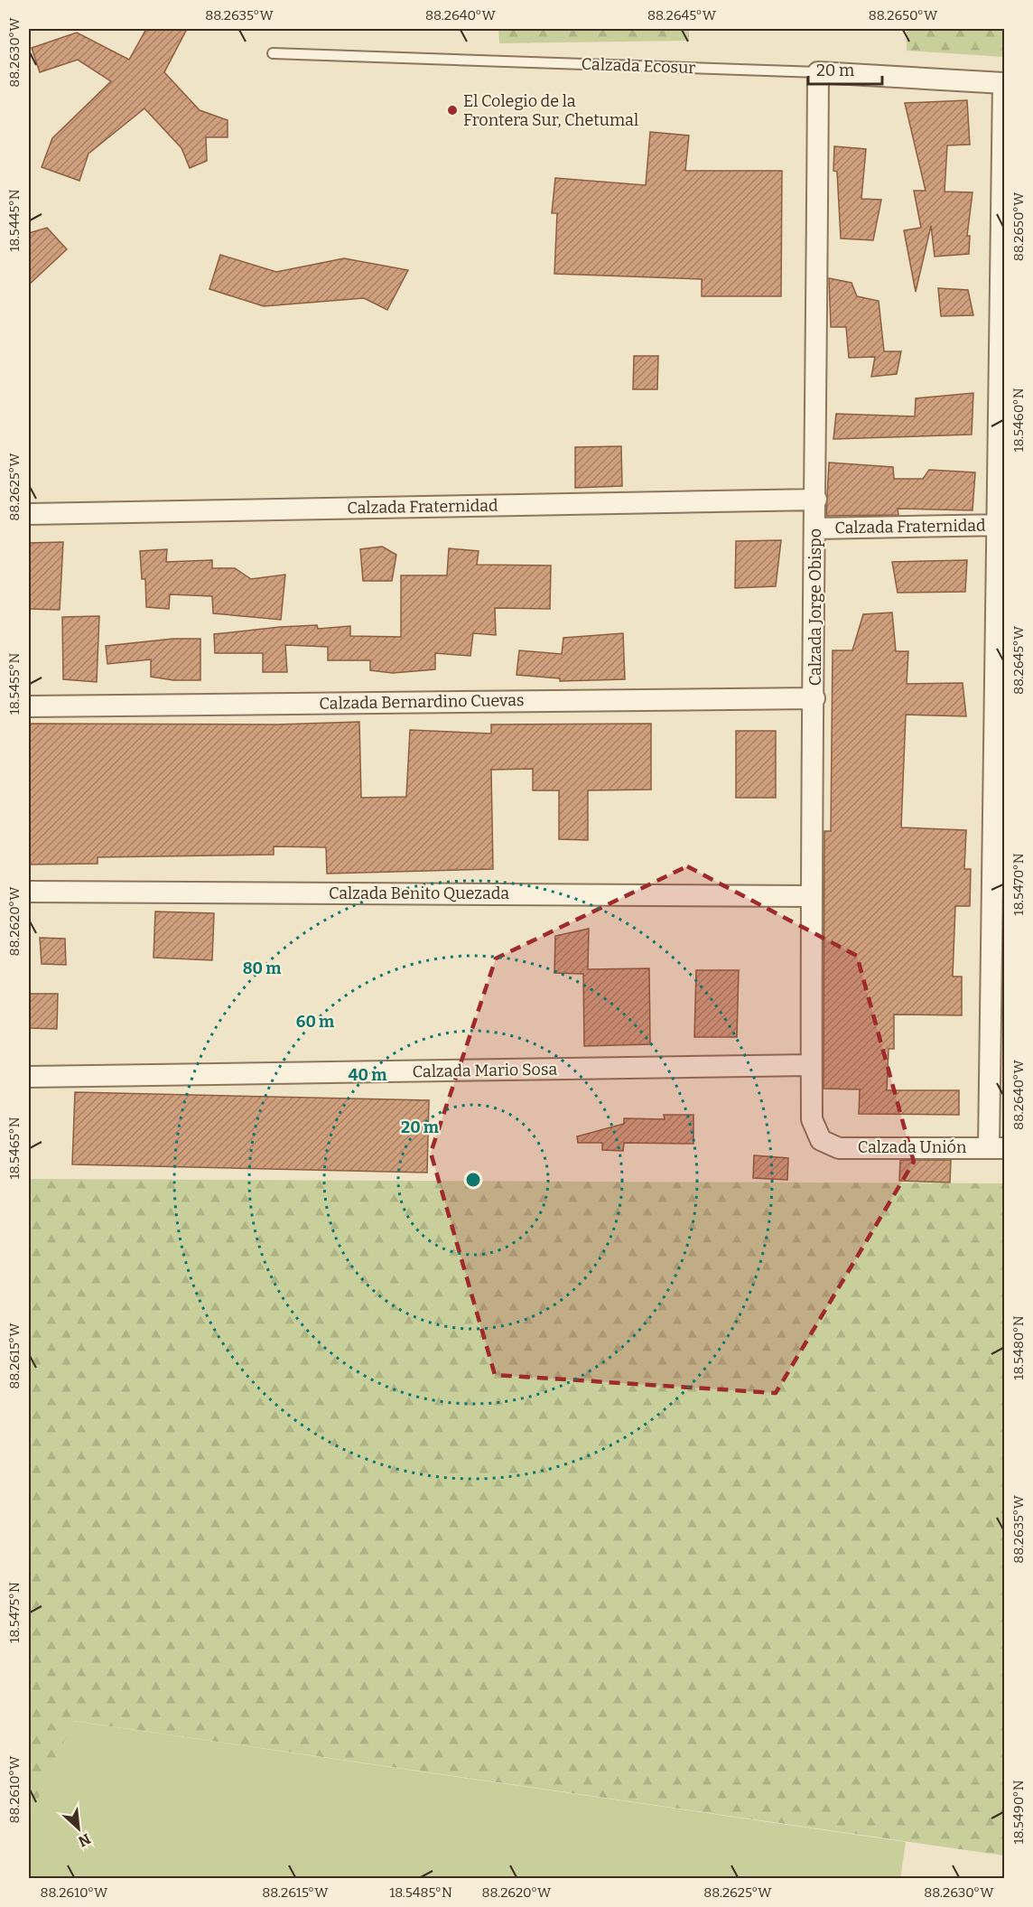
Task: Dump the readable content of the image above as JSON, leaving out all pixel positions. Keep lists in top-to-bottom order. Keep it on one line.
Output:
{"streets":{"street":["Calzada Ecosur","Calzada Fraternidad","Calzada Jorge Obispo","Calzada Bernardino Cuevas","Calzada Benito Quezada","Calzada Mario Sosa","Calzada Unión"]},"crossings":[["Calzada Ecosur","Calzada Jorge Obispo"],["Calzada Fraternidad","Calzada Jorge Obispo"],["Calzada Jorge Obispo","Calzada Bernardino Cuevas"],["Calzada Jorge Obispo","Calzada Benito Quezada"],["Calzada Jorge Obispo","Calzada Mario Sosa"],["Calzada Jorge Obispo","Calzada Unión"]],"places":["El Colegio de la Frontera Sur, Chetumal"],"scale_bar":"20 m","north":"bottom right","coordinates":["88.2635°W","88.2640°W","88.2645°W","88.2650°W","88.2630°W","18.5445°N","18.5460°N","88.2625°W","18.5455°N","18.5470°N","88.2620°W","18.5465°N","18.5480°N","88.2615°W","18.5475°N","88.2610°W","18.5490°N","18.5485°N"],"rings":["80 m","60 m","40 m","20 m"]}
